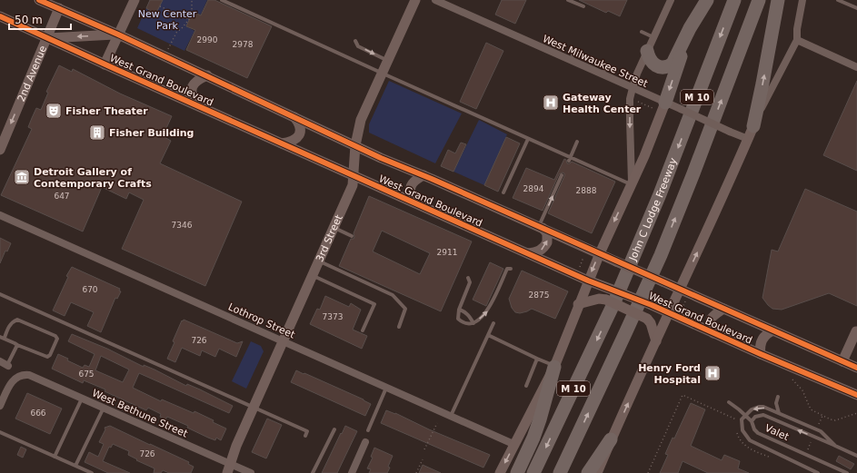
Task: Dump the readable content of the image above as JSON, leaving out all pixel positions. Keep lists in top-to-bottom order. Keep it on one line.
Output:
{"streets":{"highway":["M 10","John C Lodge Freeway"],"main road":["2nd Avenue","West Grand Boulevard","3rd Street"],"street":["West Milwaukee Street","Lothrop Street","West Bethune Street"],"lane":["Valet"]},"crossings":[["2nd Avenue","West Grand Boulevard"],["West Grand Boulevard","3rd Street"],["3rd Street","Lothrop Street"],["3rd Street","West Bethune Street"]],"parks":["New Center Park"],"places":{"hospital":["Gateway Health Center","Henry Ford Hospital"],"theatre":["Fisher Theater"],"building":["Fisher Building"],"museum":["Detroit Gallery of Contemporary Crafts"]},"house_numbers":["2990","2978","2894","2888","647","7346","2911","670","2875","7373","726","675","666","726"],"scale_bar":"50 m"}
